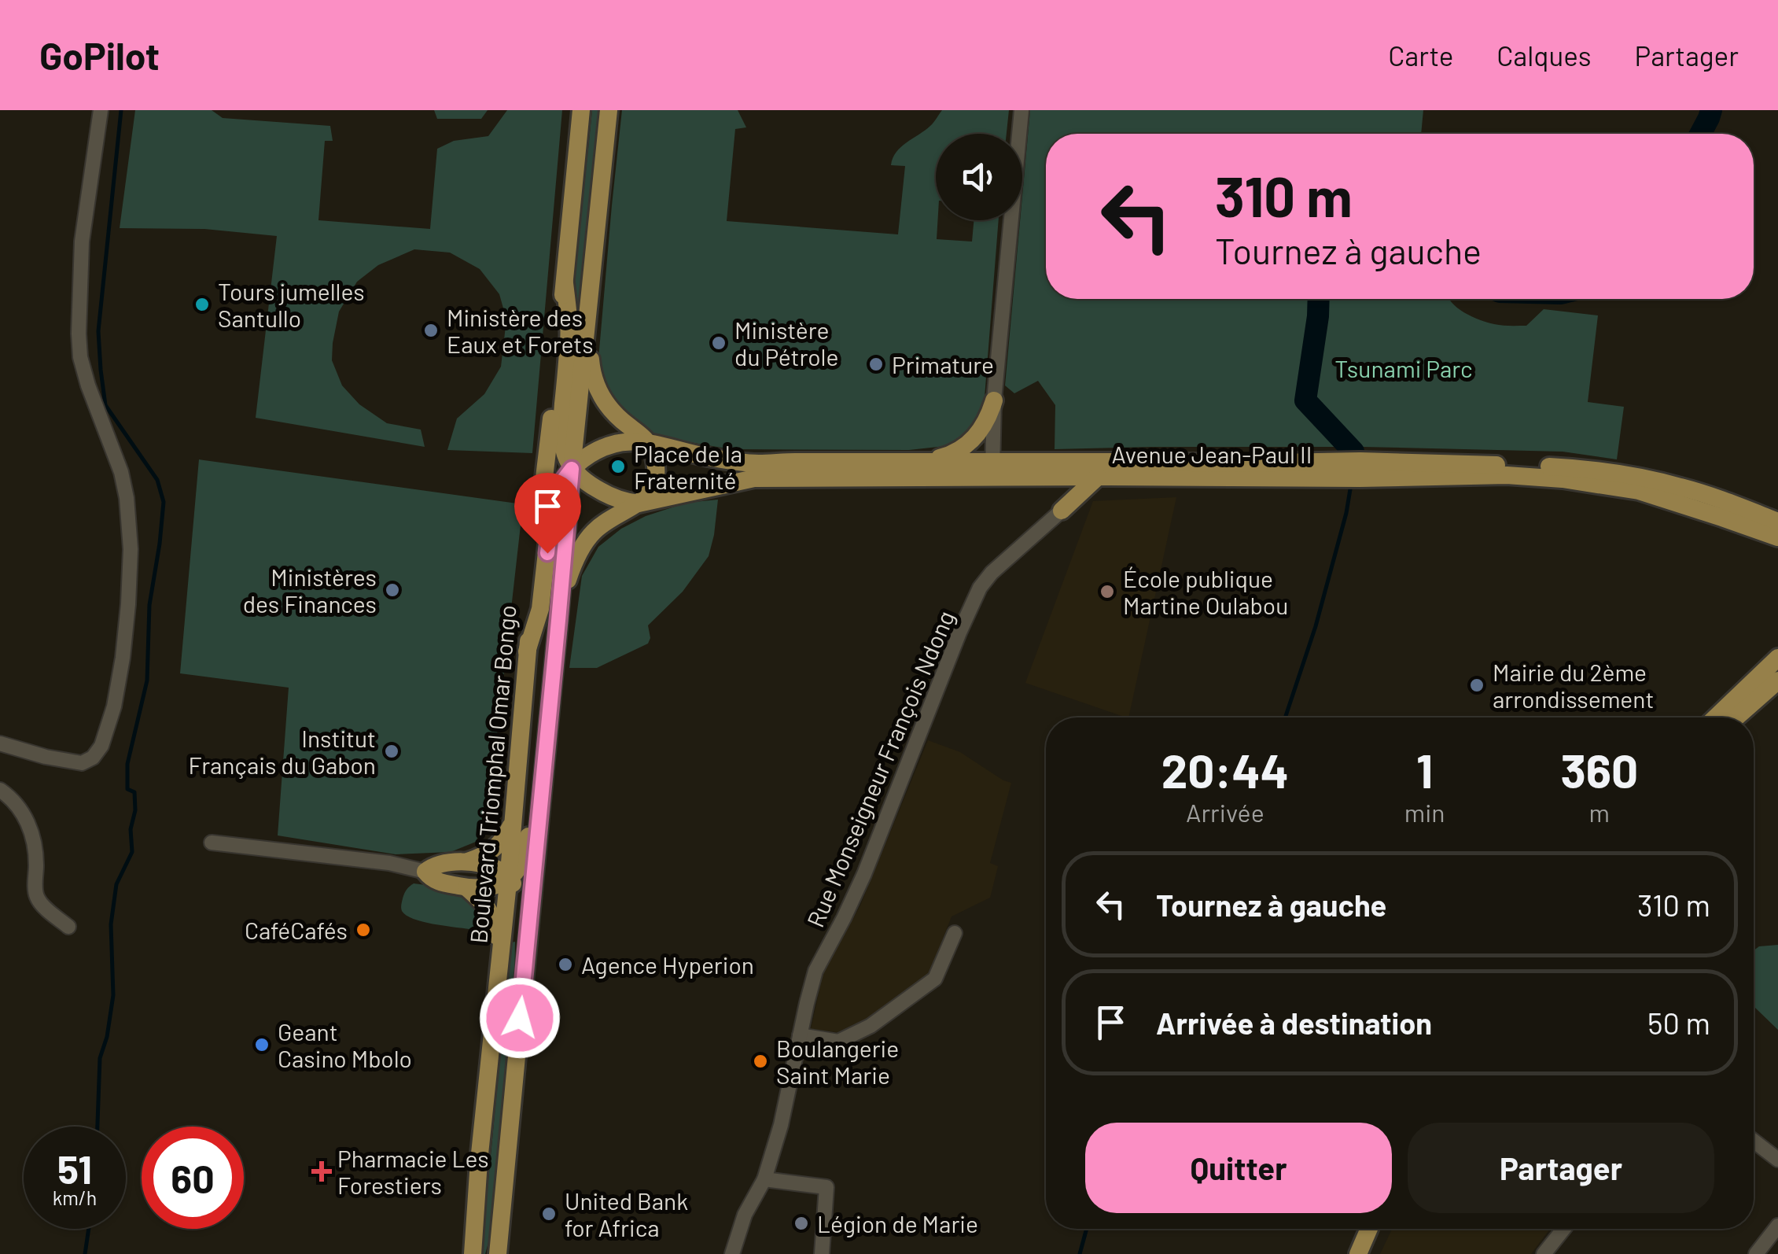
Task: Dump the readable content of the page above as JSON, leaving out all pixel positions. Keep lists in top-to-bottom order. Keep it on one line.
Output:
{"streets":{"main road":["Avenue Jean-Paul II","Boulevard Triomphal Omar Bongo"],"street":["Rue Monseigneur François Ndong"]},"parks":["Tsunami Parc"],"places":{"other":["Tours jumelles Santullo","Ministère des Eaux et Forets","Ministère du Pétrole","Primature","Place de la Fraternité","Ministères des Finances","École publique Martine Oulabou","Mairie du 2ème arrondissement","Institut Français du Gabon","CaféCafés","Agence Hyperion","Geant Casino Mbolo","Boulangerie Saint Marie","United Bank for Africa","Légion de Marie"],"health":["Pharmacie Les Forestiers"]},"page":{"header":"GoPilot","nav":["Carte","Calques","Partager"],"turn":["310 m","Tournez à gauche"],"eta":["20:44","Arrivée","1","min","360","m"],"list":[{"name":"Tournez à gauche","value":"310 m"},{"name":"Arrivée à destination","value":"50 m"}],"buttons":["Quitter","Partager"],"speed":"51 km/h","limit":"60"}}
